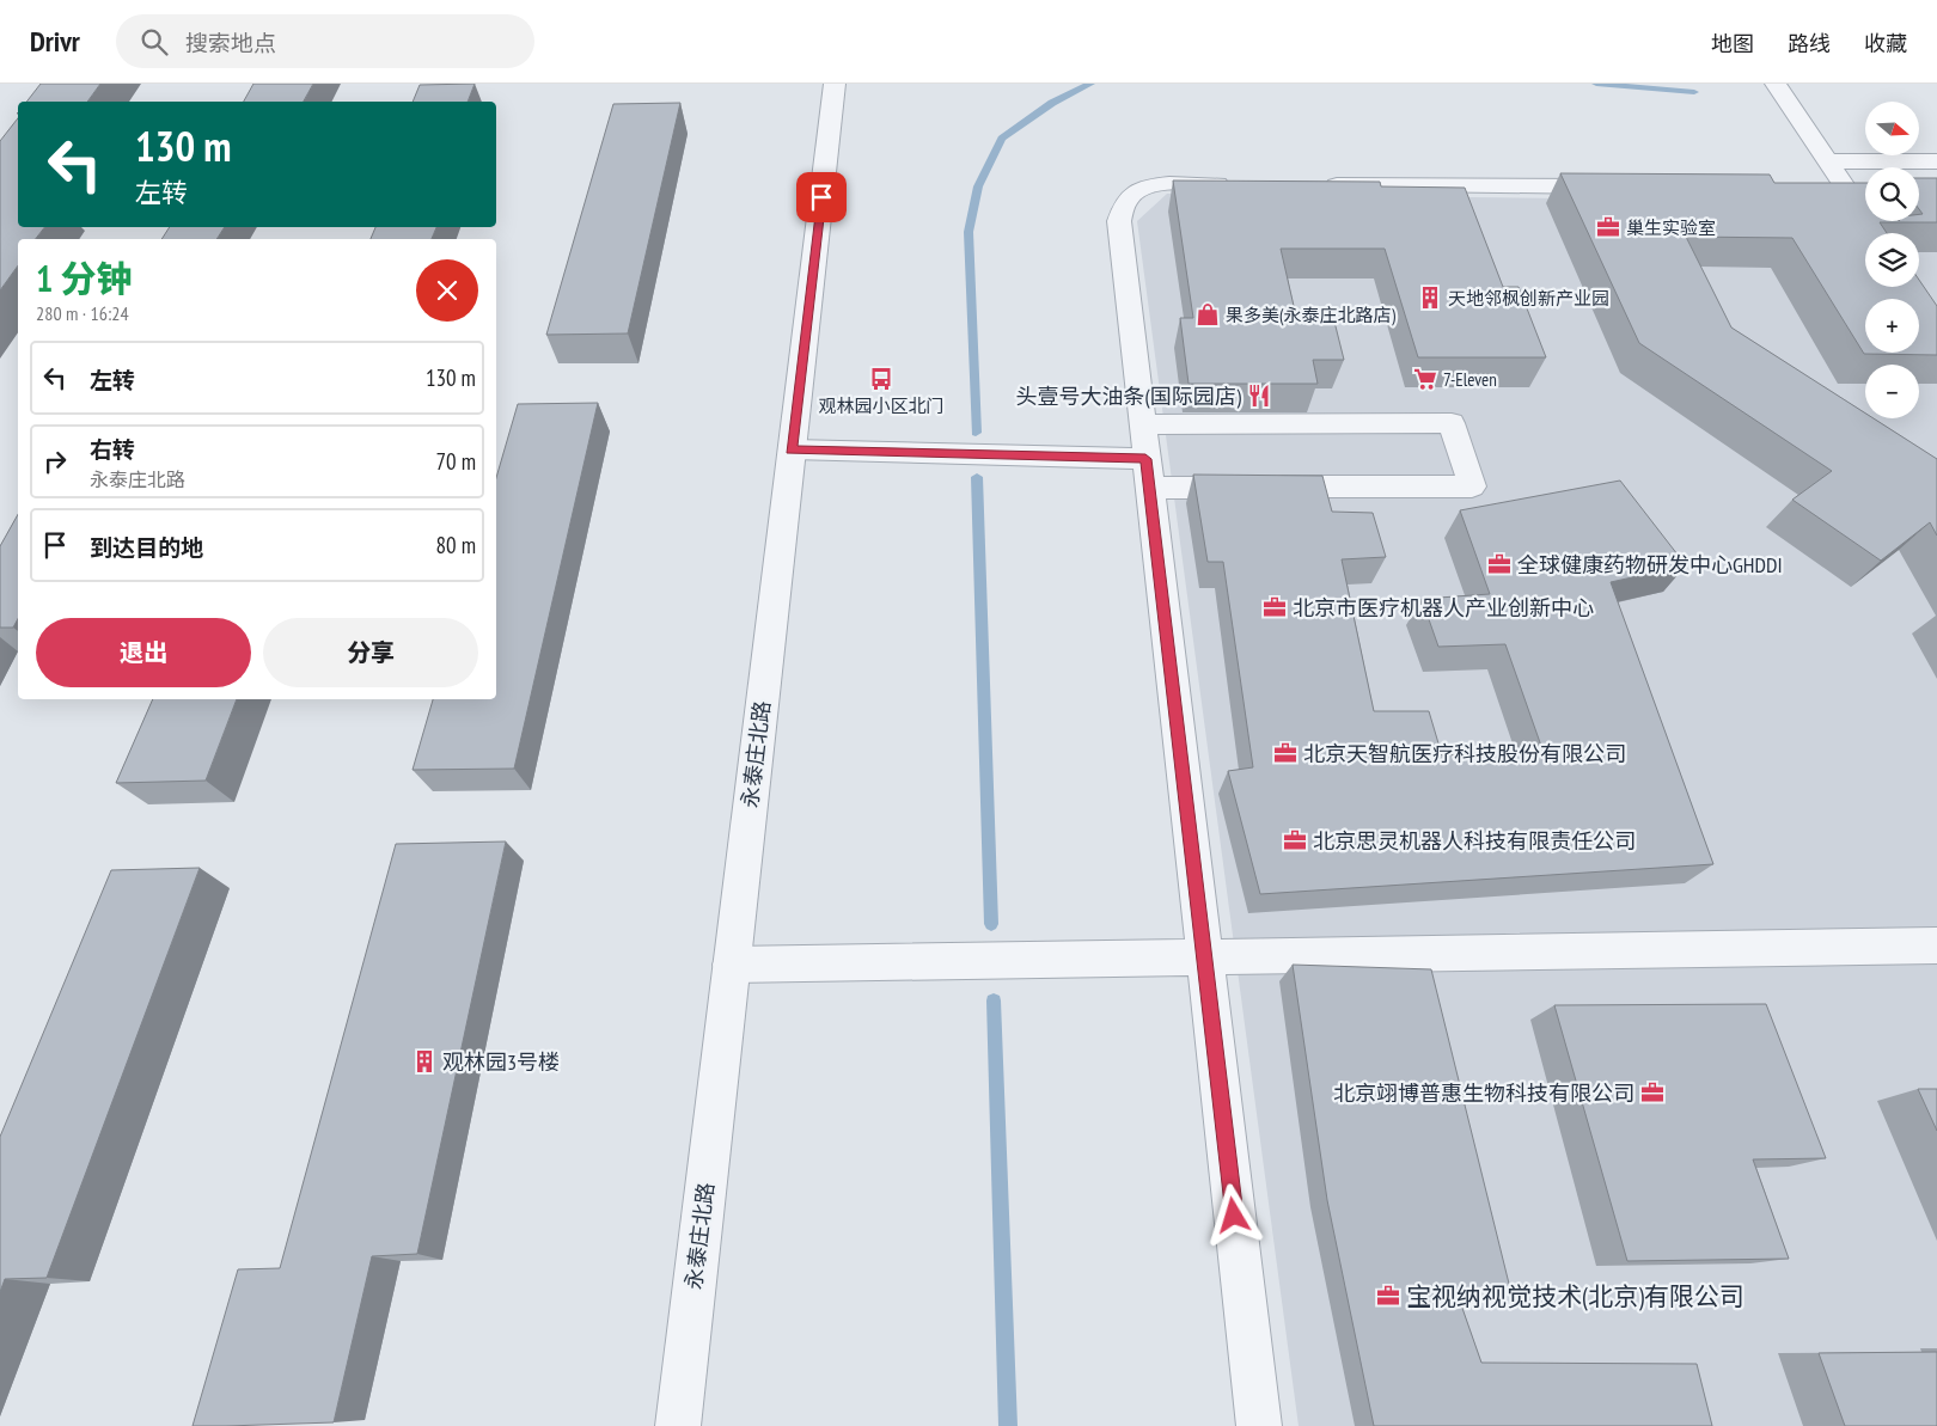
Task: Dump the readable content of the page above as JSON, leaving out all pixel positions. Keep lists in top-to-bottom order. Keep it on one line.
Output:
{"streets":{"street":["永泰庄北路"]},"places":{"office":["巢生实验室","全球健康药物研发中心GHDDI","北京市医疗机器人产业创新中心","北京天智航医疗科技股份有限公司","北京思灵机器人科技有限责任公司","北京翊博普惠生物科技有限公司","宝视纳视觉技术(北京)有限公司"],"building":["天地邻枫创新产业园","观林园3号楼"],"shop":["果多美(永泰庄北路店)"],"bus stop":["观林园小区北门"],"supermarket":["7-Eleven"],"restaurant":["头壹号大油条(国际园店)"]},"north":"right","page":{"header":"Drivr","search":"搜索地点","nav":["地图","路线","收藏"],"map_buttons":["+","−"],"turn":["130 m","左转"],"heading":["1 分钟","280 m · 16:24"],"list":[{"name":"左转","value":"130 m"},{"name":"右转","note":"永泰庄北路","value":"70 m"},{"name":"到达目的地","value":"80 m"}],"buttons":["退出","分享"]}}
